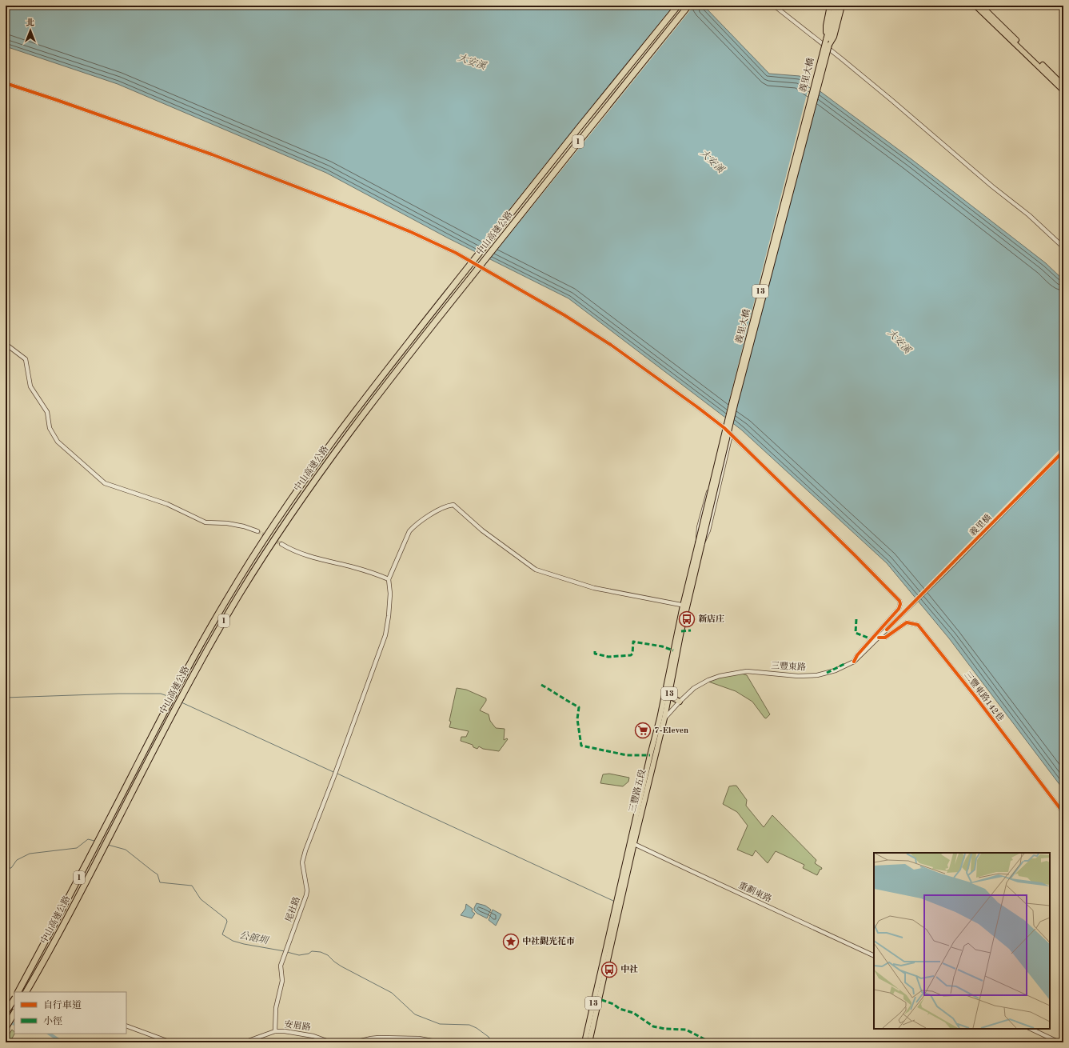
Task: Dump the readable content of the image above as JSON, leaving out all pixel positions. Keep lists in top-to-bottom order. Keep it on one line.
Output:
{"streets":{"highway":["1","中山高速公路"],"main road":["義里大橋","13","三豐路五段"],"street":["義里橋","三豐東路","三豐東路142巷","重劃東路","尾社路","安眉路"]},"crossings":[["義里大橋","13"],["義里大橋","三豐路五段"],["義里橋","三豐東路"],["三豐東路","三豐東路142巷"],["三豐東路","三豐路五段"],["三豐路五段","重劃東路"],["尾社路","安眉路"]],"water":["大安溪","公館圳"],"places":{"bus stop":["新店庄","中社"],"supermarket":["7-Eleven"],"place":["中社觀光花市"]},"legend":["自行車道","小徑"],"north":"top"}
